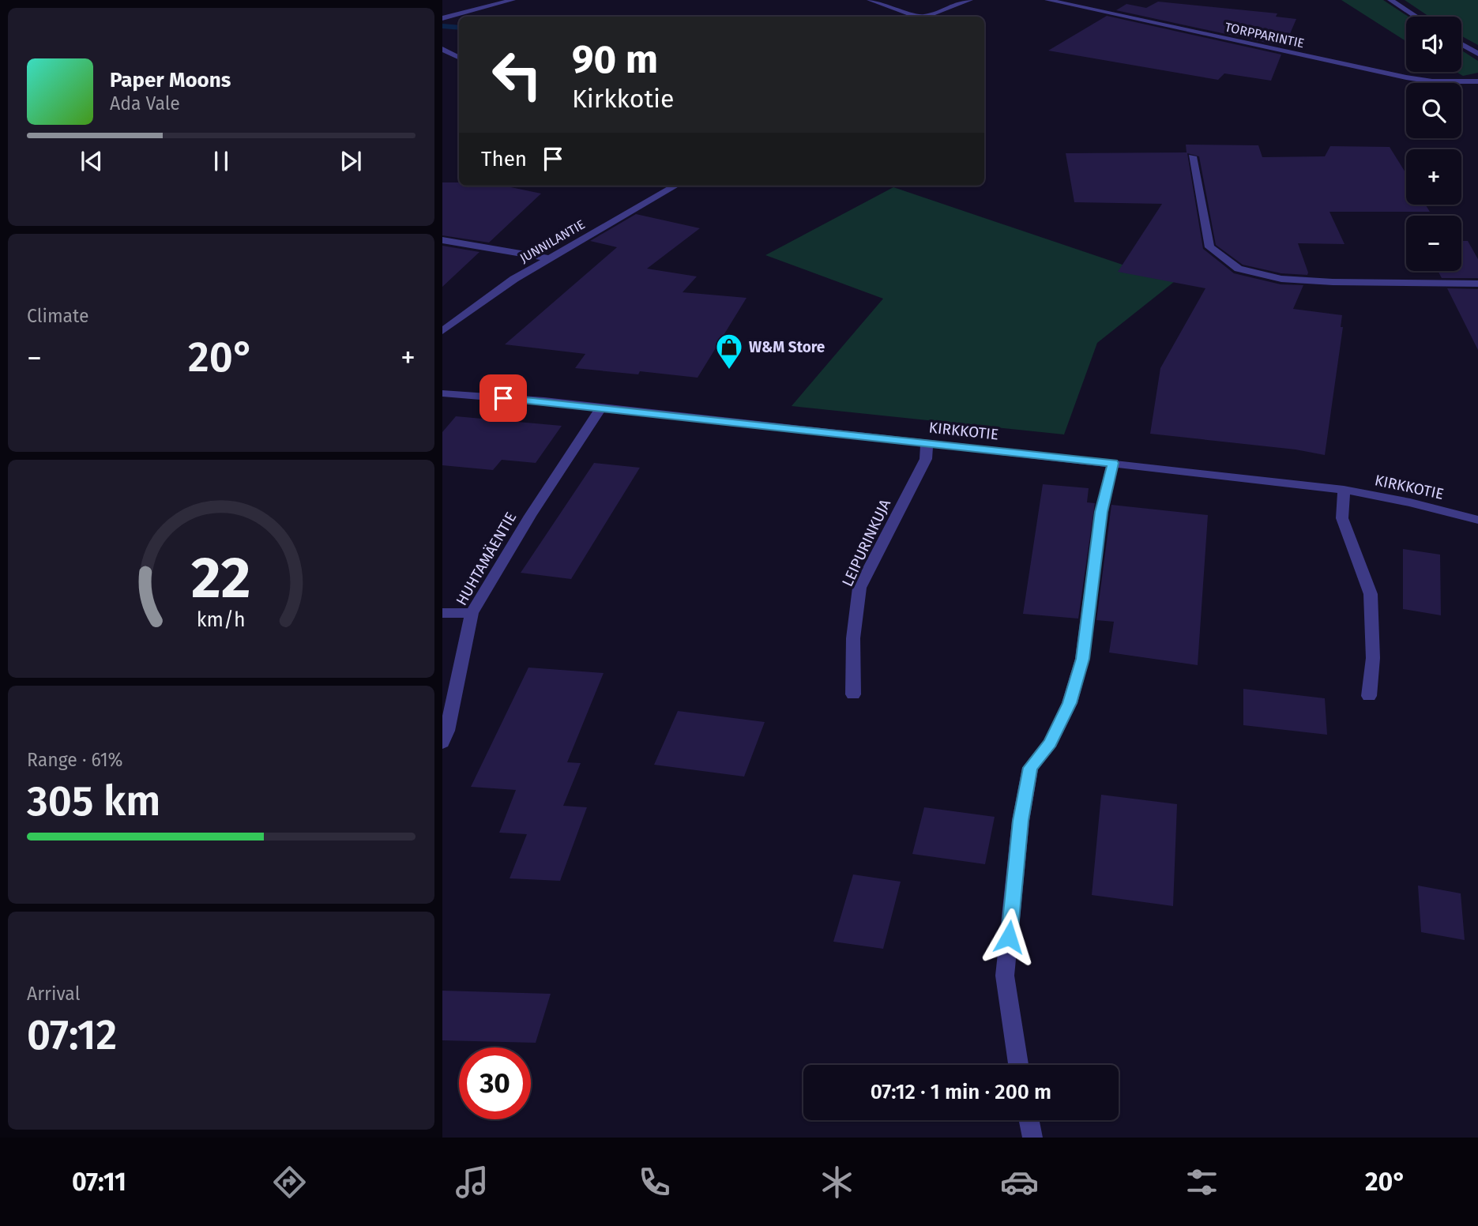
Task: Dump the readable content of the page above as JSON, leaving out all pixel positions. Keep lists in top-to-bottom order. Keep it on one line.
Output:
{"streets":{"street":["TORPPARINTIE","JUNNILANTIE","KIRKKOTIE","LEIPURINKUJA","HUHTAMÄENTIE"]},"crossings":[["KIRKKOTIE","LEIPURINKUJA"],["KIRKKOTIE","HUHTAMÄENTIE"]],"places":{"shop":["W&M Store"]},"page":{"map_buttons":["+","−"],"turn":["90 m","Kirkkotie"],"song":["Paper Moons","Ada Vale"],"then":"Then","tile":["Climate",["Range · 61%","305 km"],["Arrival","07:12"]],"heat":["−","20°","+"],"limit":"30","trip":"07:12 · 1 min · 200 m","tabs":["07:11","20°"],"gauge":["22","km/h"]}}
